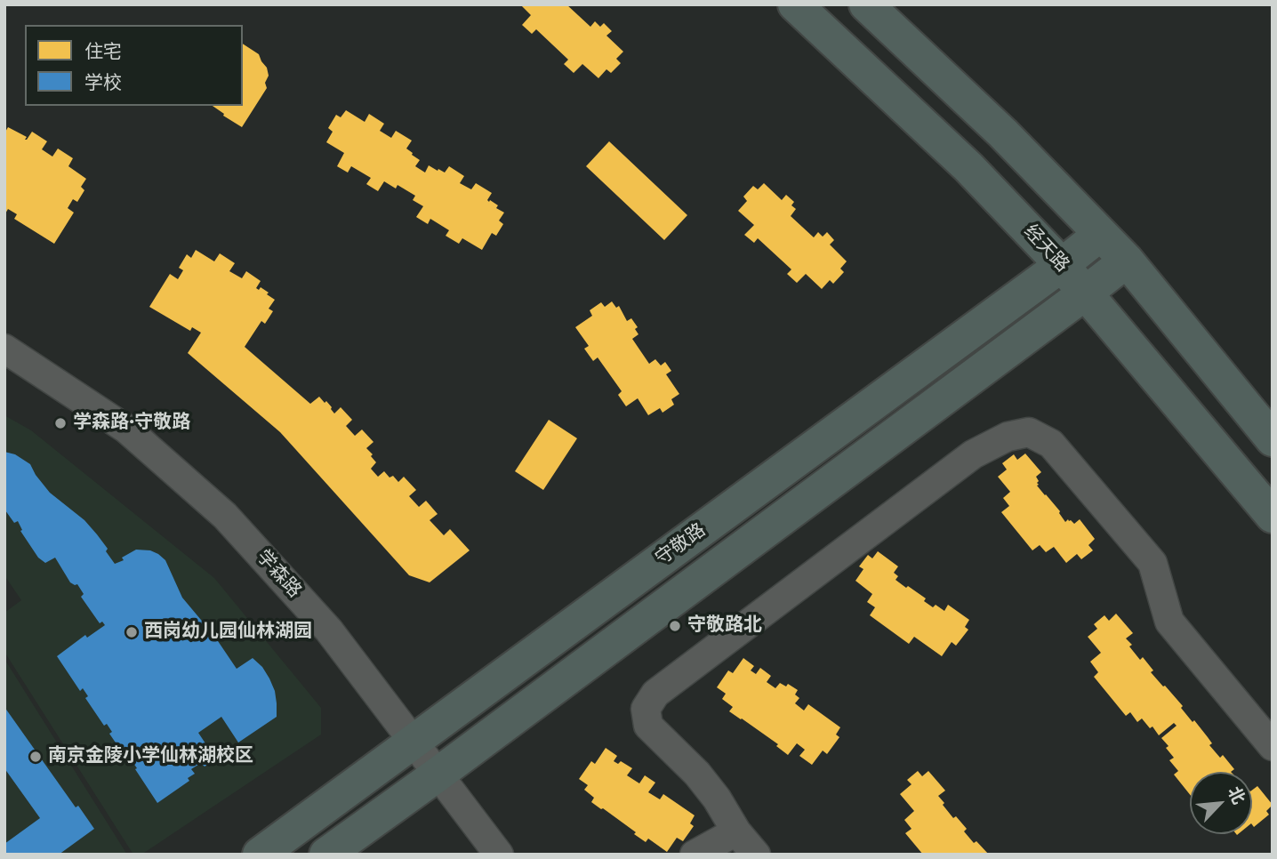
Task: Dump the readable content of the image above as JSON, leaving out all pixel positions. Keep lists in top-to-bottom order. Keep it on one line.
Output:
{"streets":{"main road":["经天路","守敬路"],"street":["学森路"]},"crossings":[["经天路","守敬路"],["守敬路","学森路"]],"places":["学森路·守敬路","守敬路北","西岗幼儿园仙林湖园","南京金陵小学仙林湖校区"],"legend":["住宅","学校"],"north":"top right"}
